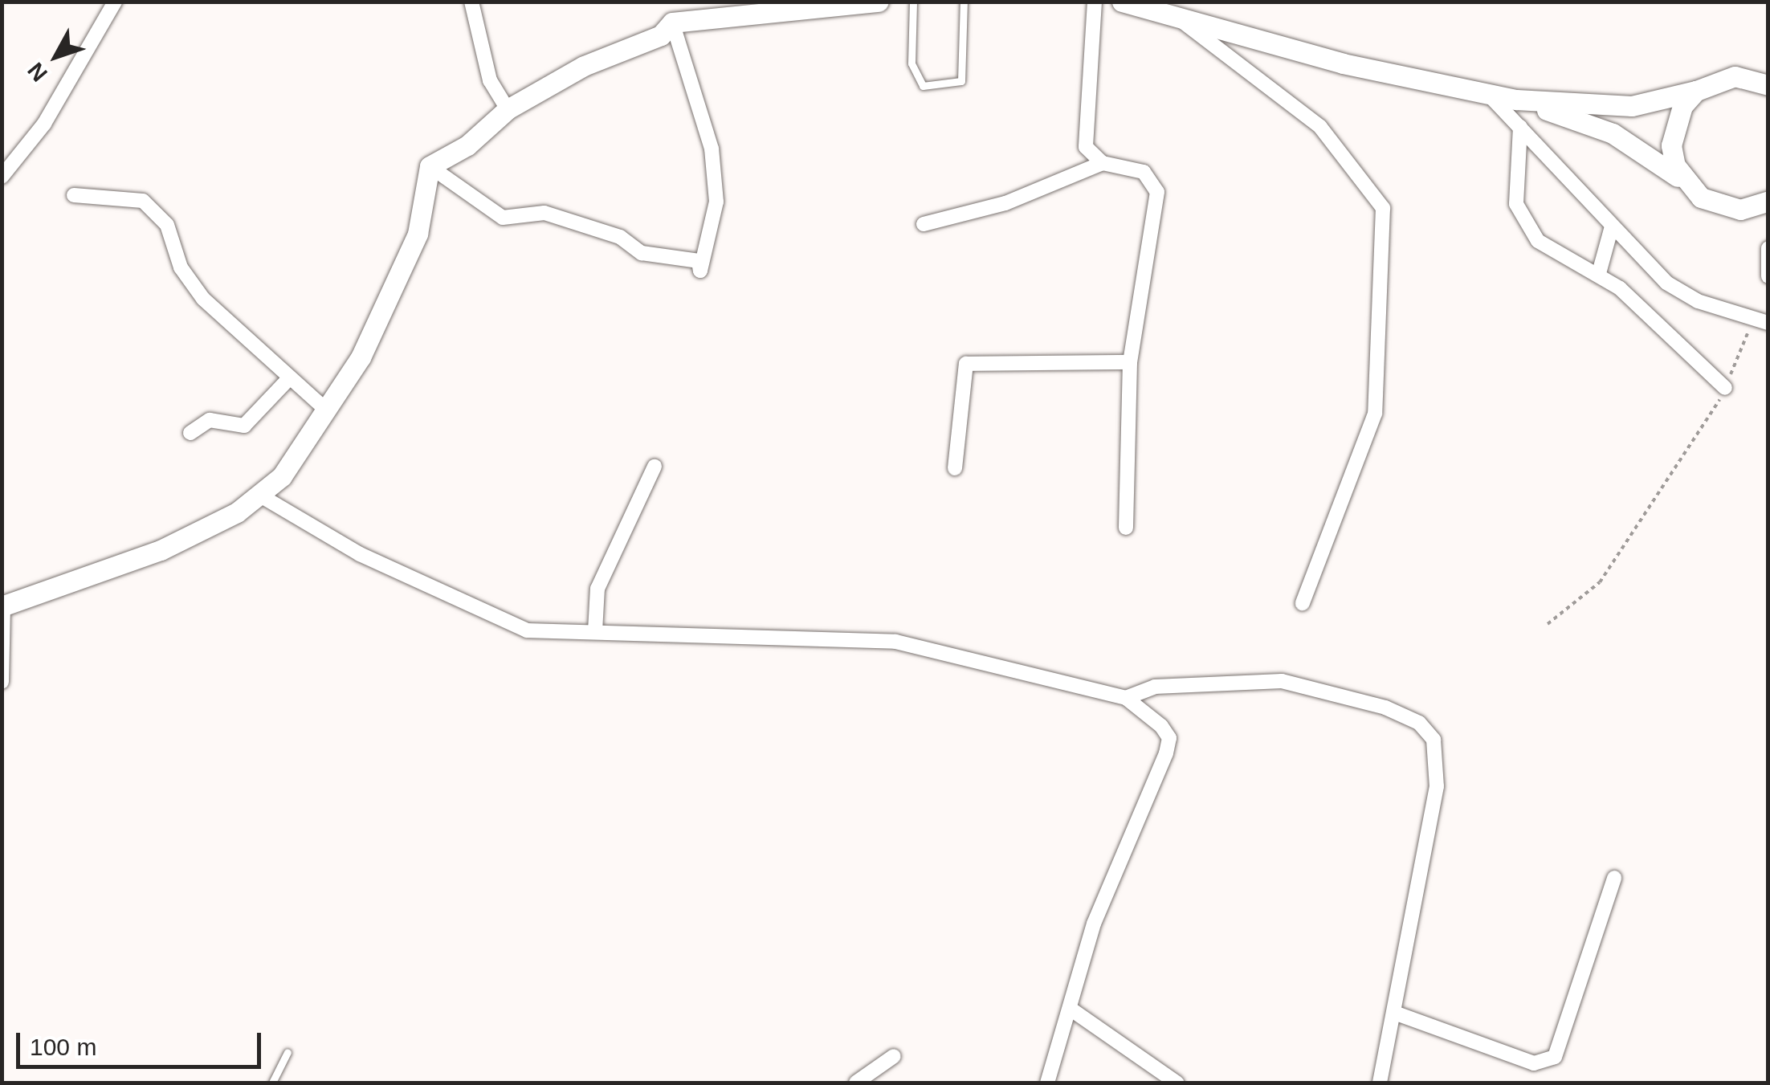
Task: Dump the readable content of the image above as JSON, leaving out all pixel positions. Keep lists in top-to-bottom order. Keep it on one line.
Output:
{"scale_bar":"100 m","north":"bottom left"}
